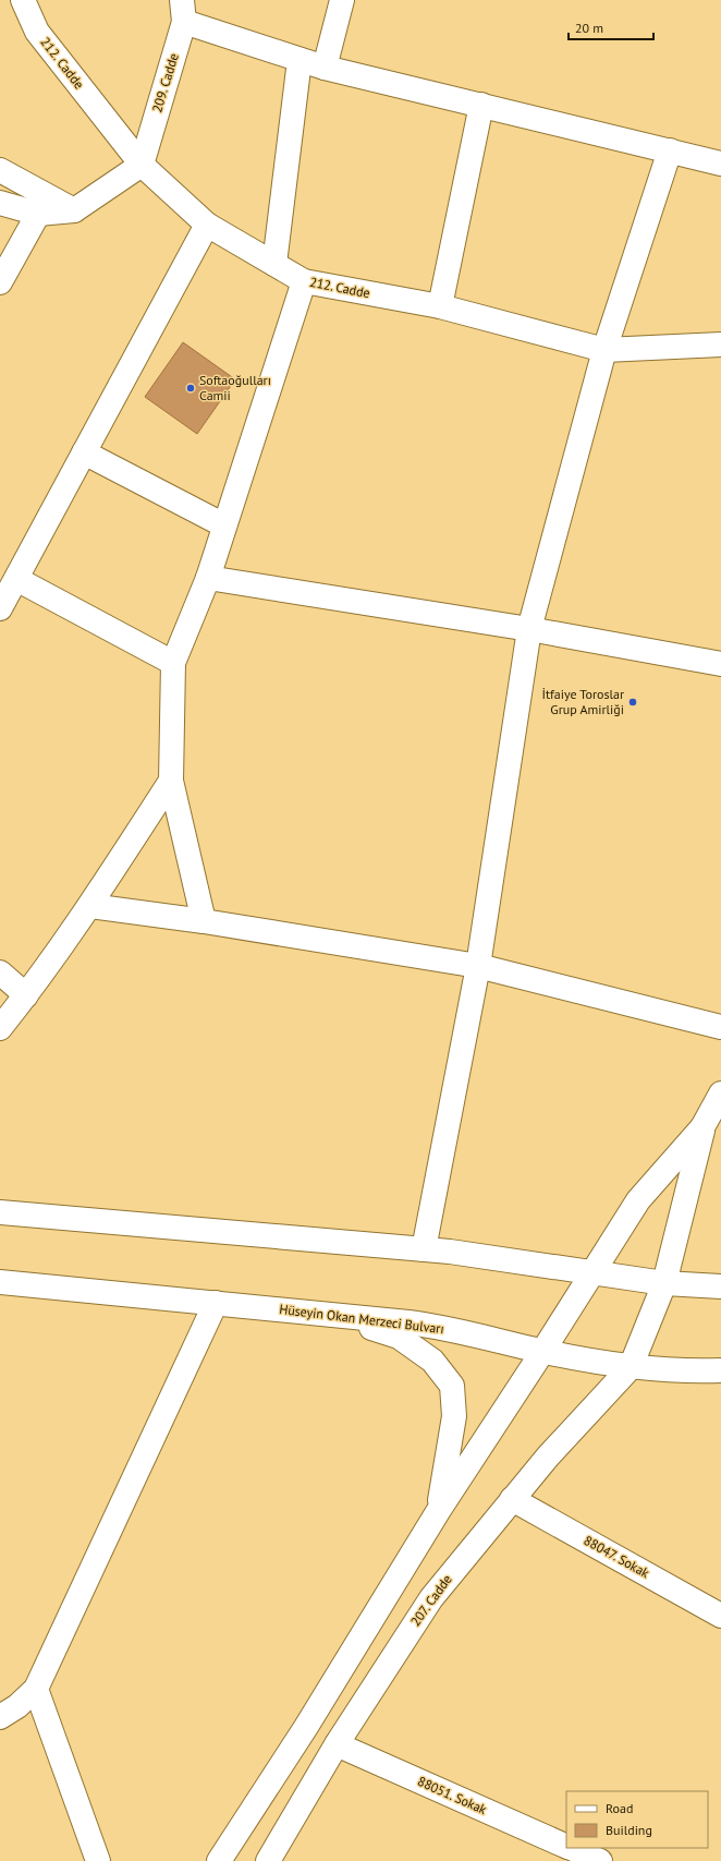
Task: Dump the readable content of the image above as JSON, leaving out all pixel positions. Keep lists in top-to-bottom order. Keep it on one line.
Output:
{"streets":{"street":["212. Cadde","209. Cadde","Hüseyin Okan Merzeci Bulvarı","88047. Sokak","207. Cadde","88051. Sokak"]},"crossings":[["212. Cadde","209. Cadde"],["Hüseyin Okan Merzeci Bulvarı","207. Cadde"],["88047. Sokak","207. Cadde"],["207. Cadde","88051. Sokak"]],"places":["Softaoğulları Camii","İtfaiye Toroslar Grup Amirliği"],"legend":["Road","Building"],"scale_bar":"20 m"}
